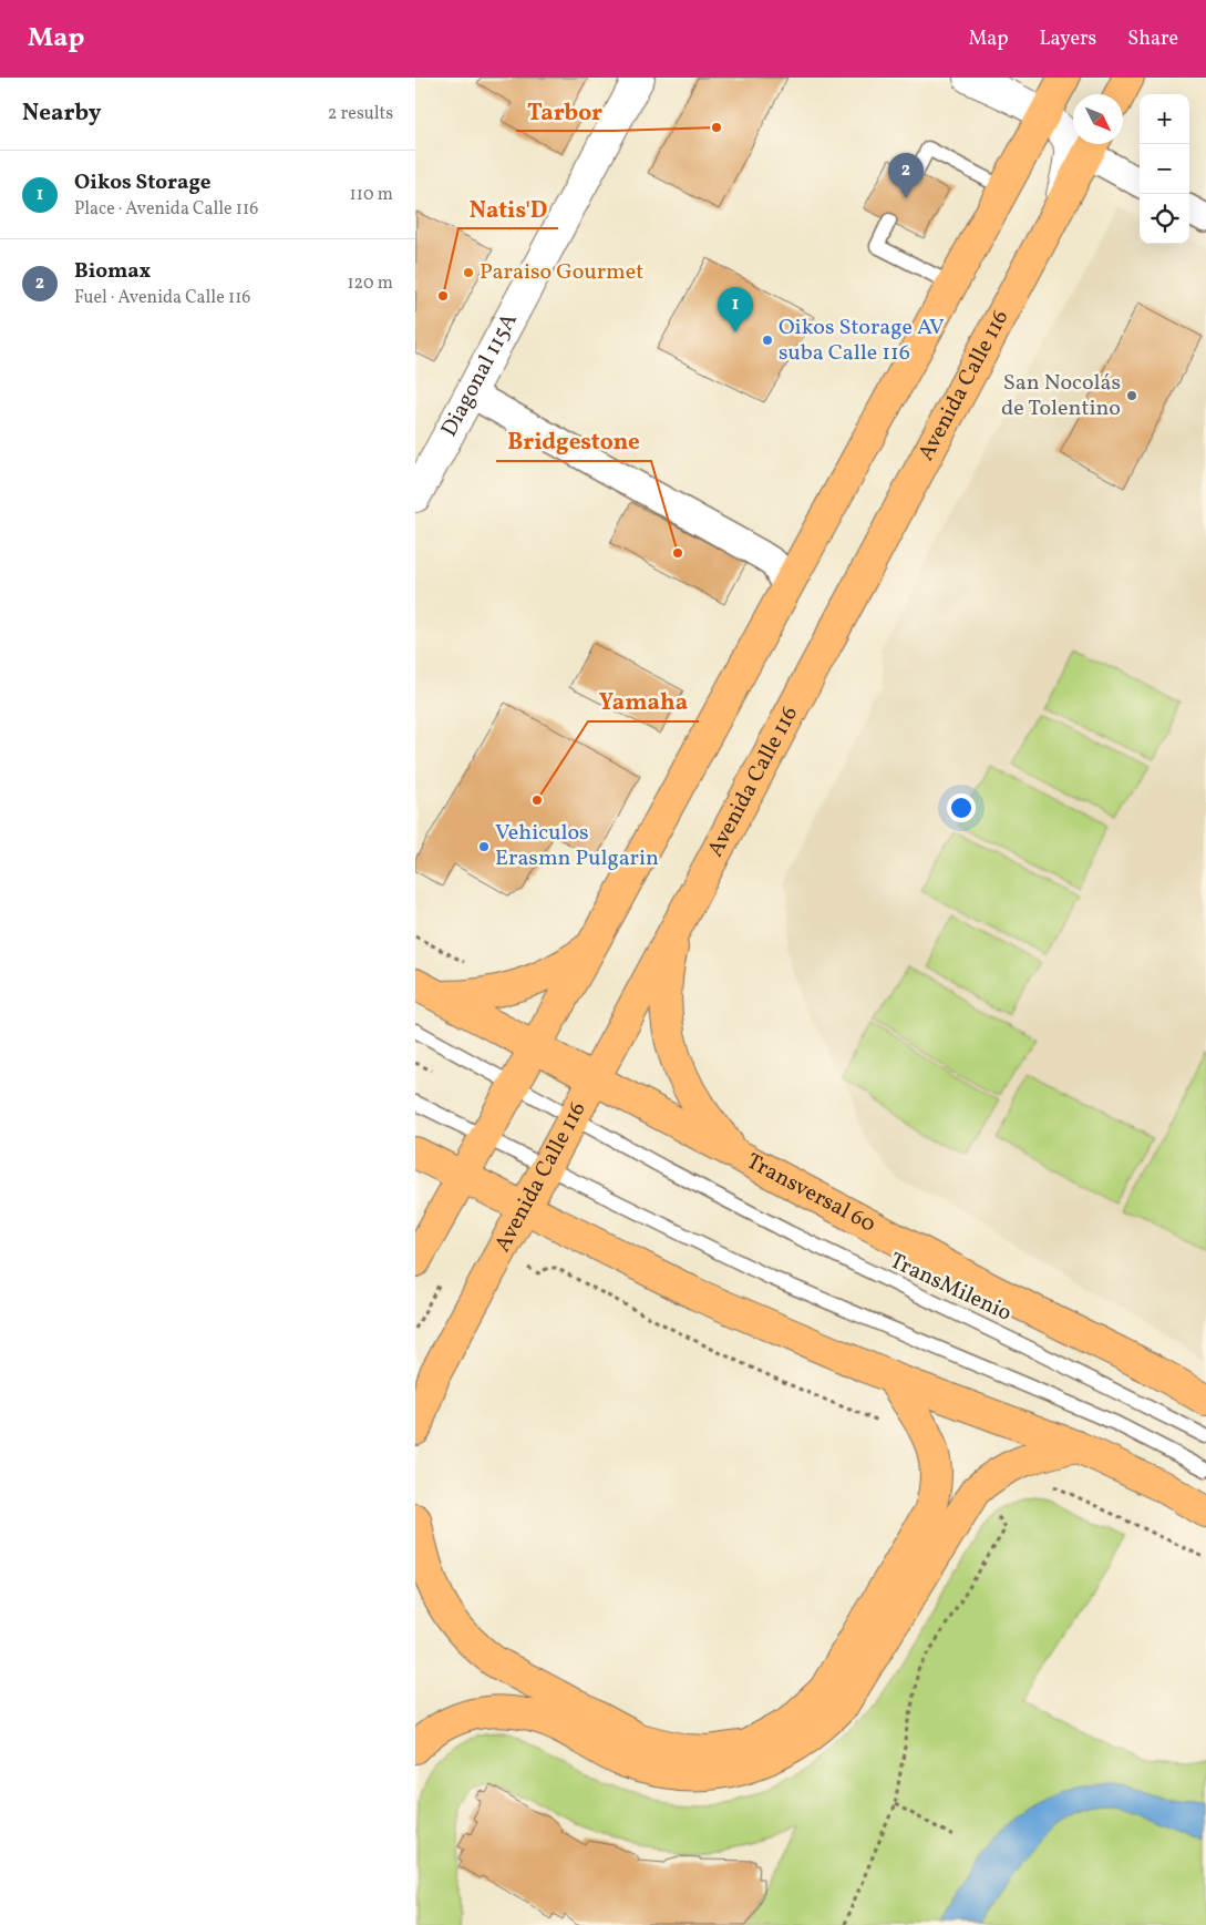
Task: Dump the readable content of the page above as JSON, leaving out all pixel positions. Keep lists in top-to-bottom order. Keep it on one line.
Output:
{"streets":{"main road":["Avenida Calle 116","Transversal 60"],"street":["Diagonal 115A"],"lane":["TransMilenio"]},"crossings":[["Avenida Calle 116","Transversal 60"],["Avenida Calle 116","TransMilenio"]],"places":["Tarbor","Paraiso Gourmet","Natis'D","Oikos Storage AV suba Calle 116","San Nocolás de Tolentino","Bridgestone","Yamaha","Vehiculos Erasmn Pulgarin"],"north":"bottom right","page":{"header":"Map","nav":["Map","Layers","Share"],"heading":["Nearby","2 results"],"map_buttons":["+","−"],"list":[{"mark":"1","name":"Oikos Storage","note":"Place · Avenida Calle 116","value":"110 m"},{"mark":"2","name":"Biomax","note":"Fuel · Avenida Calle 116","value":"120 m"}],"pins":["2","1"]}}
